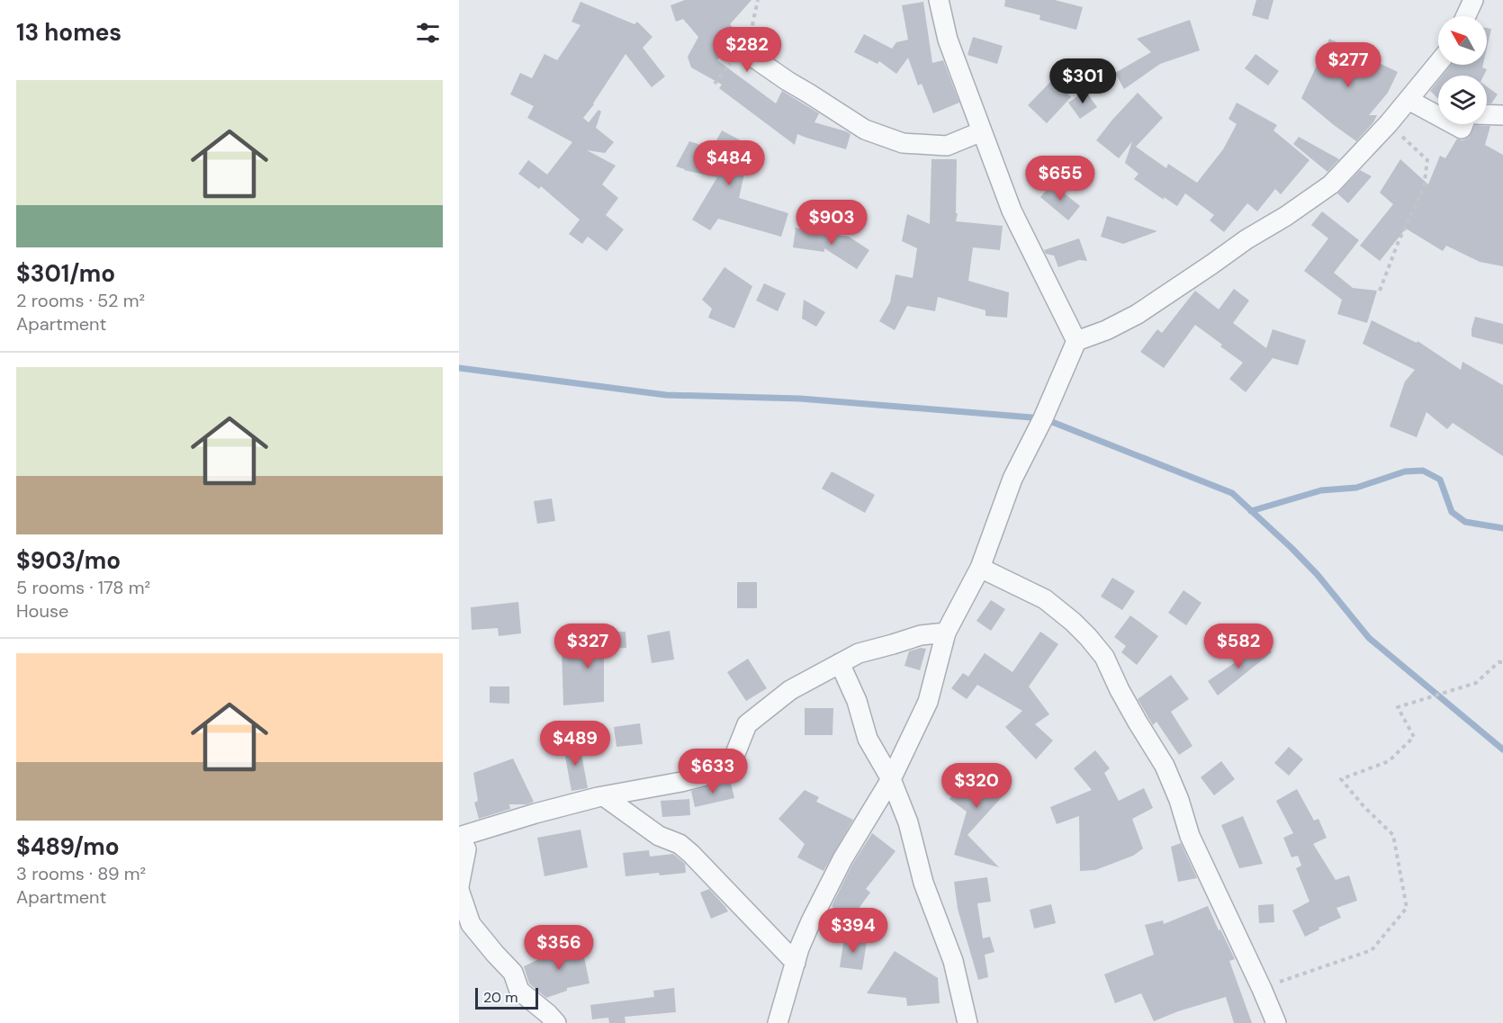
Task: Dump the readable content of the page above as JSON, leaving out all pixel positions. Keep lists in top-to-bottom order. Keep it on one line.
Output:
{"scale_bar":"20 m","north":"top left","page":{"heading":"13 homes","price":["$282","$277","$301","$484","$655","$903","$327","$582","$489","$633","$320","$394","$356"],"list":[{"name":"$301/mo","note":"2 rooms · 52 m² · Apartment"},{"name":"$903/mo","note":"5 rooms · 178 m² · House"},{"name":"$489/mo","note":"3 rooms · 89 m² · Apartment"}],"scale":"20 m"}}
